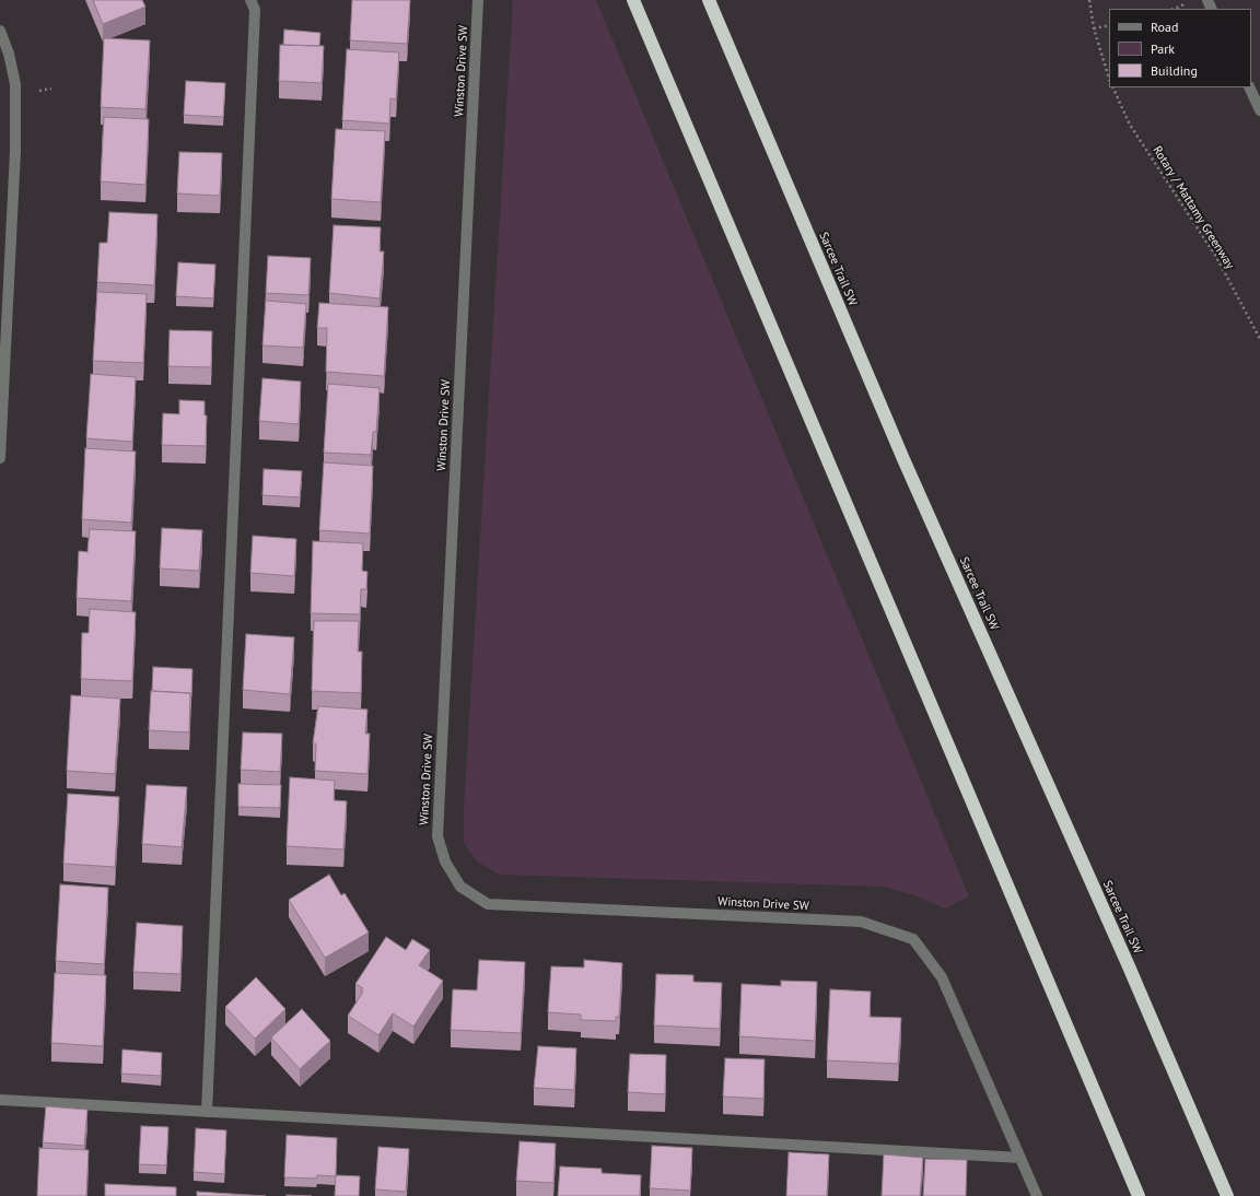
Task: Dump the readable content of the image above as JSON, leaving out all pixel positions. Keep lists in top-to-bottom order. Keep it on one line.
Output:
{"streets":{"highway":["Sarcee Trail SW"],"street":["Winston Drive SW"],"path":["Rotary / Mattamy Greenway"]},"legend":["Road","Park","Building"]}
